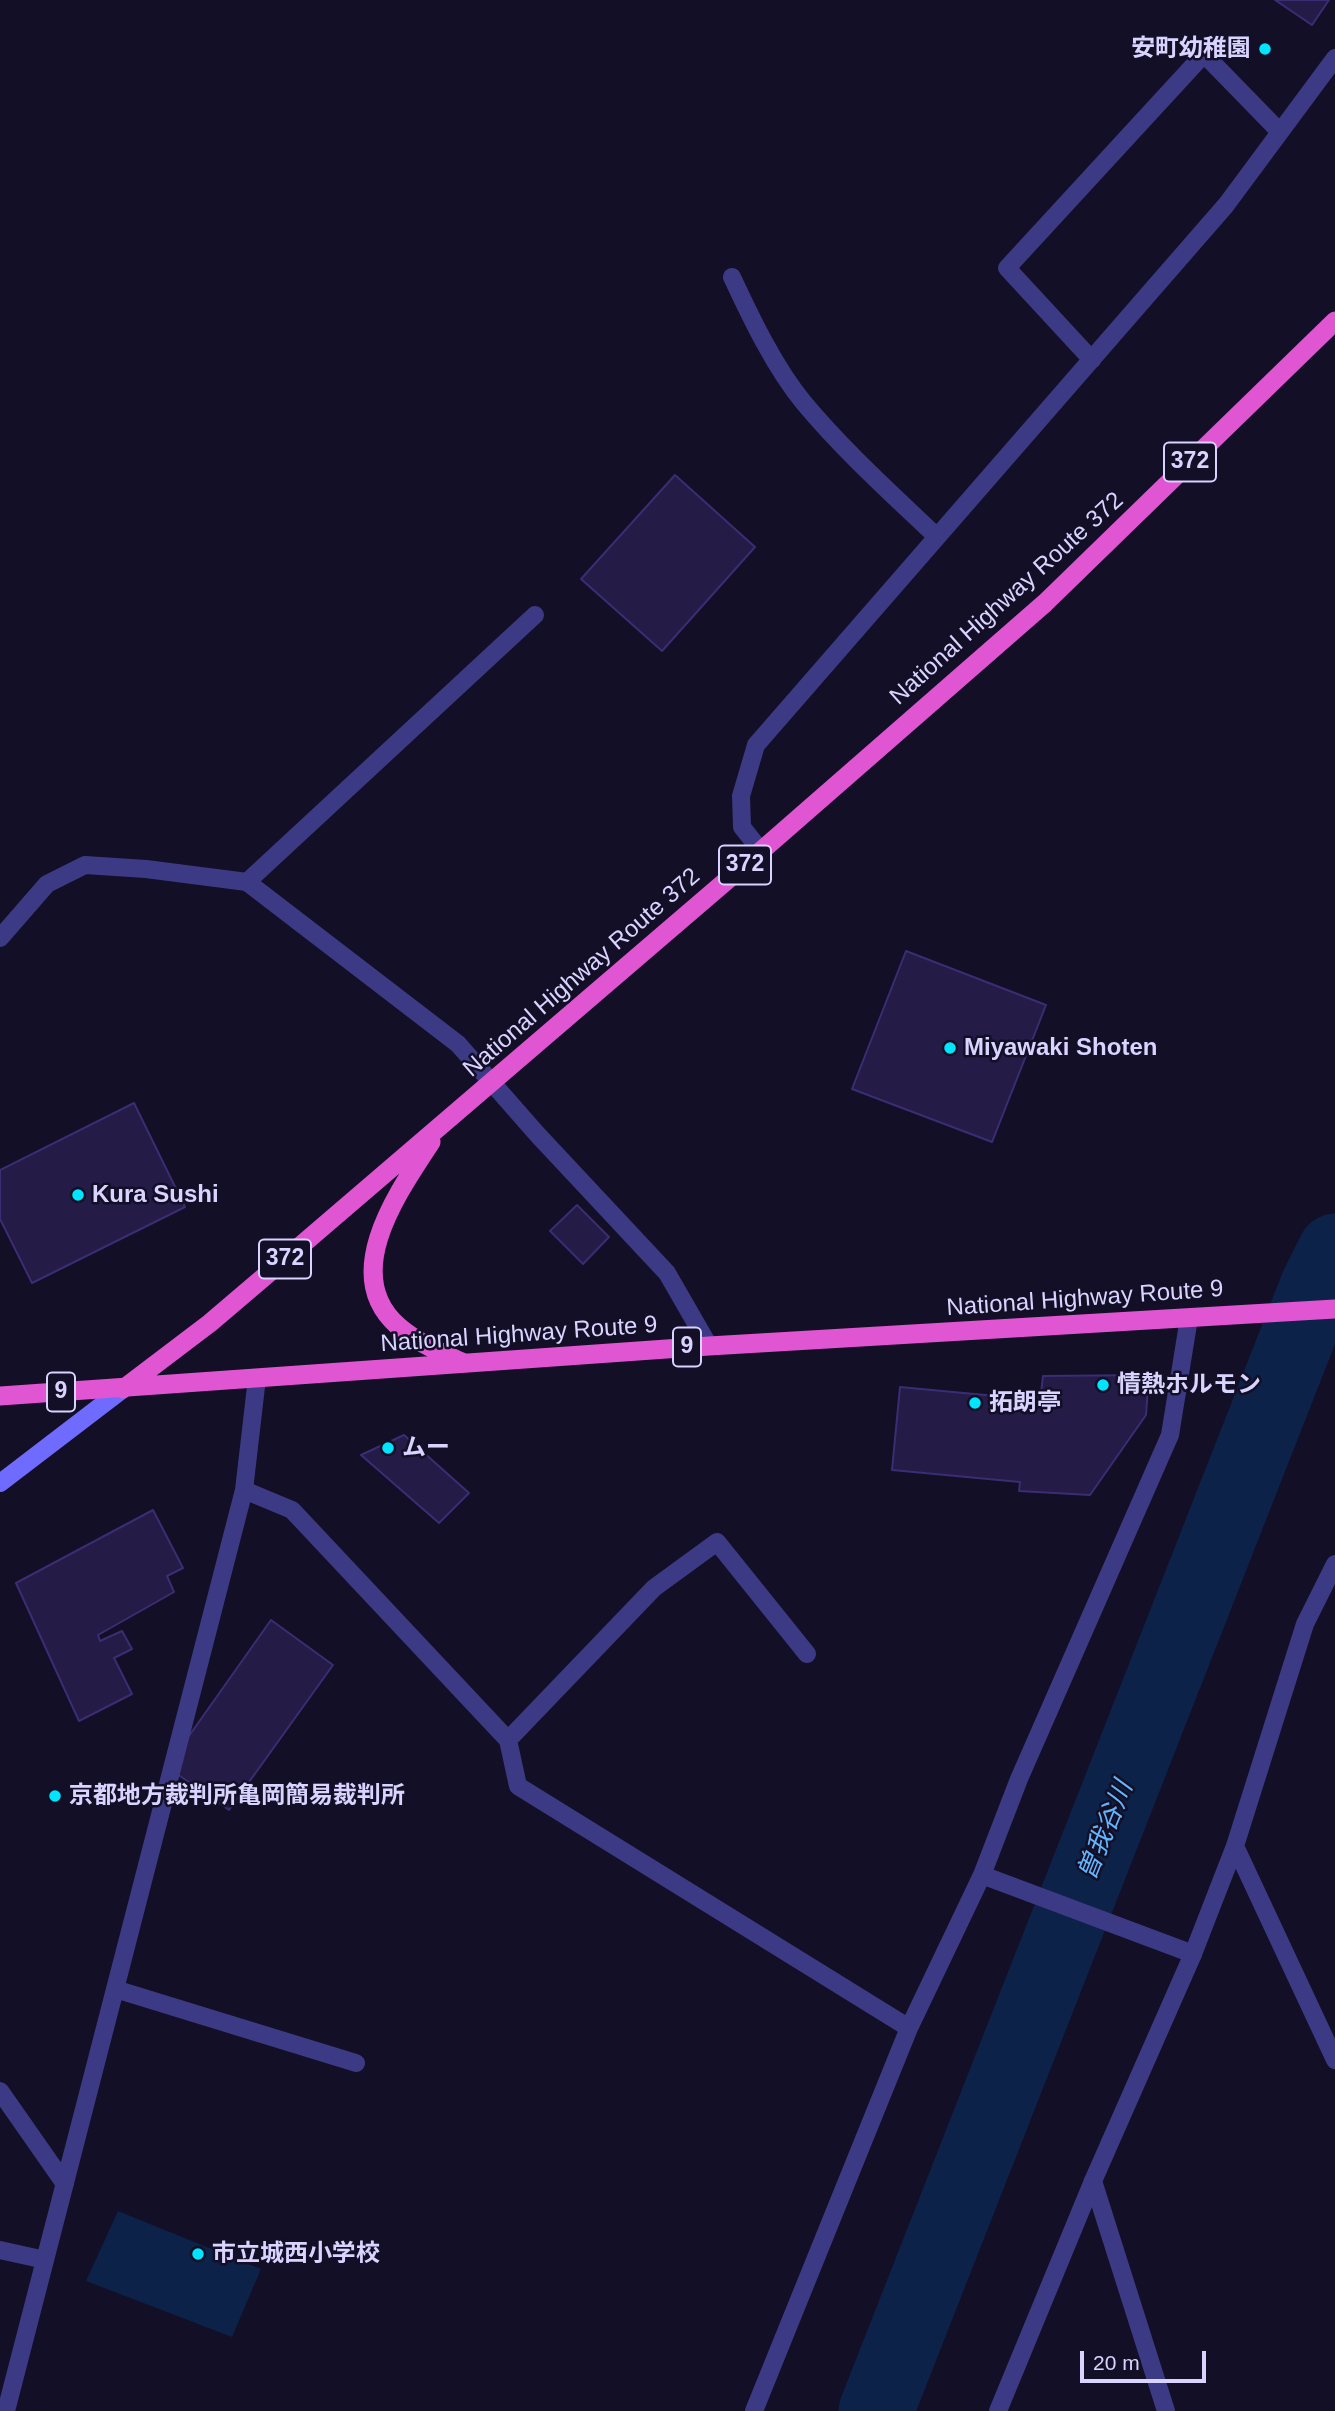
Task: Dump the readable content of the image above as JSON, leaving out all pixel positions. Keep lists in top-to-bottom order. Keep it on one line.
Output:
{"streets":{"highway":["372","National Highway Route 372","National Highway Route 9","9"]},"crossings":[["National Highway Route 372","National Highway Route 9"]],"water":["曽我谷川"],"places":["安町幼稚園","Miyawaki Shoten","Kura Sushi","情熱ホルモン","拓朗亭","ムー","京都地方裁判所亀岡簡易裁判所","市立城西小学校"],"scale_bar":"20 m"}
